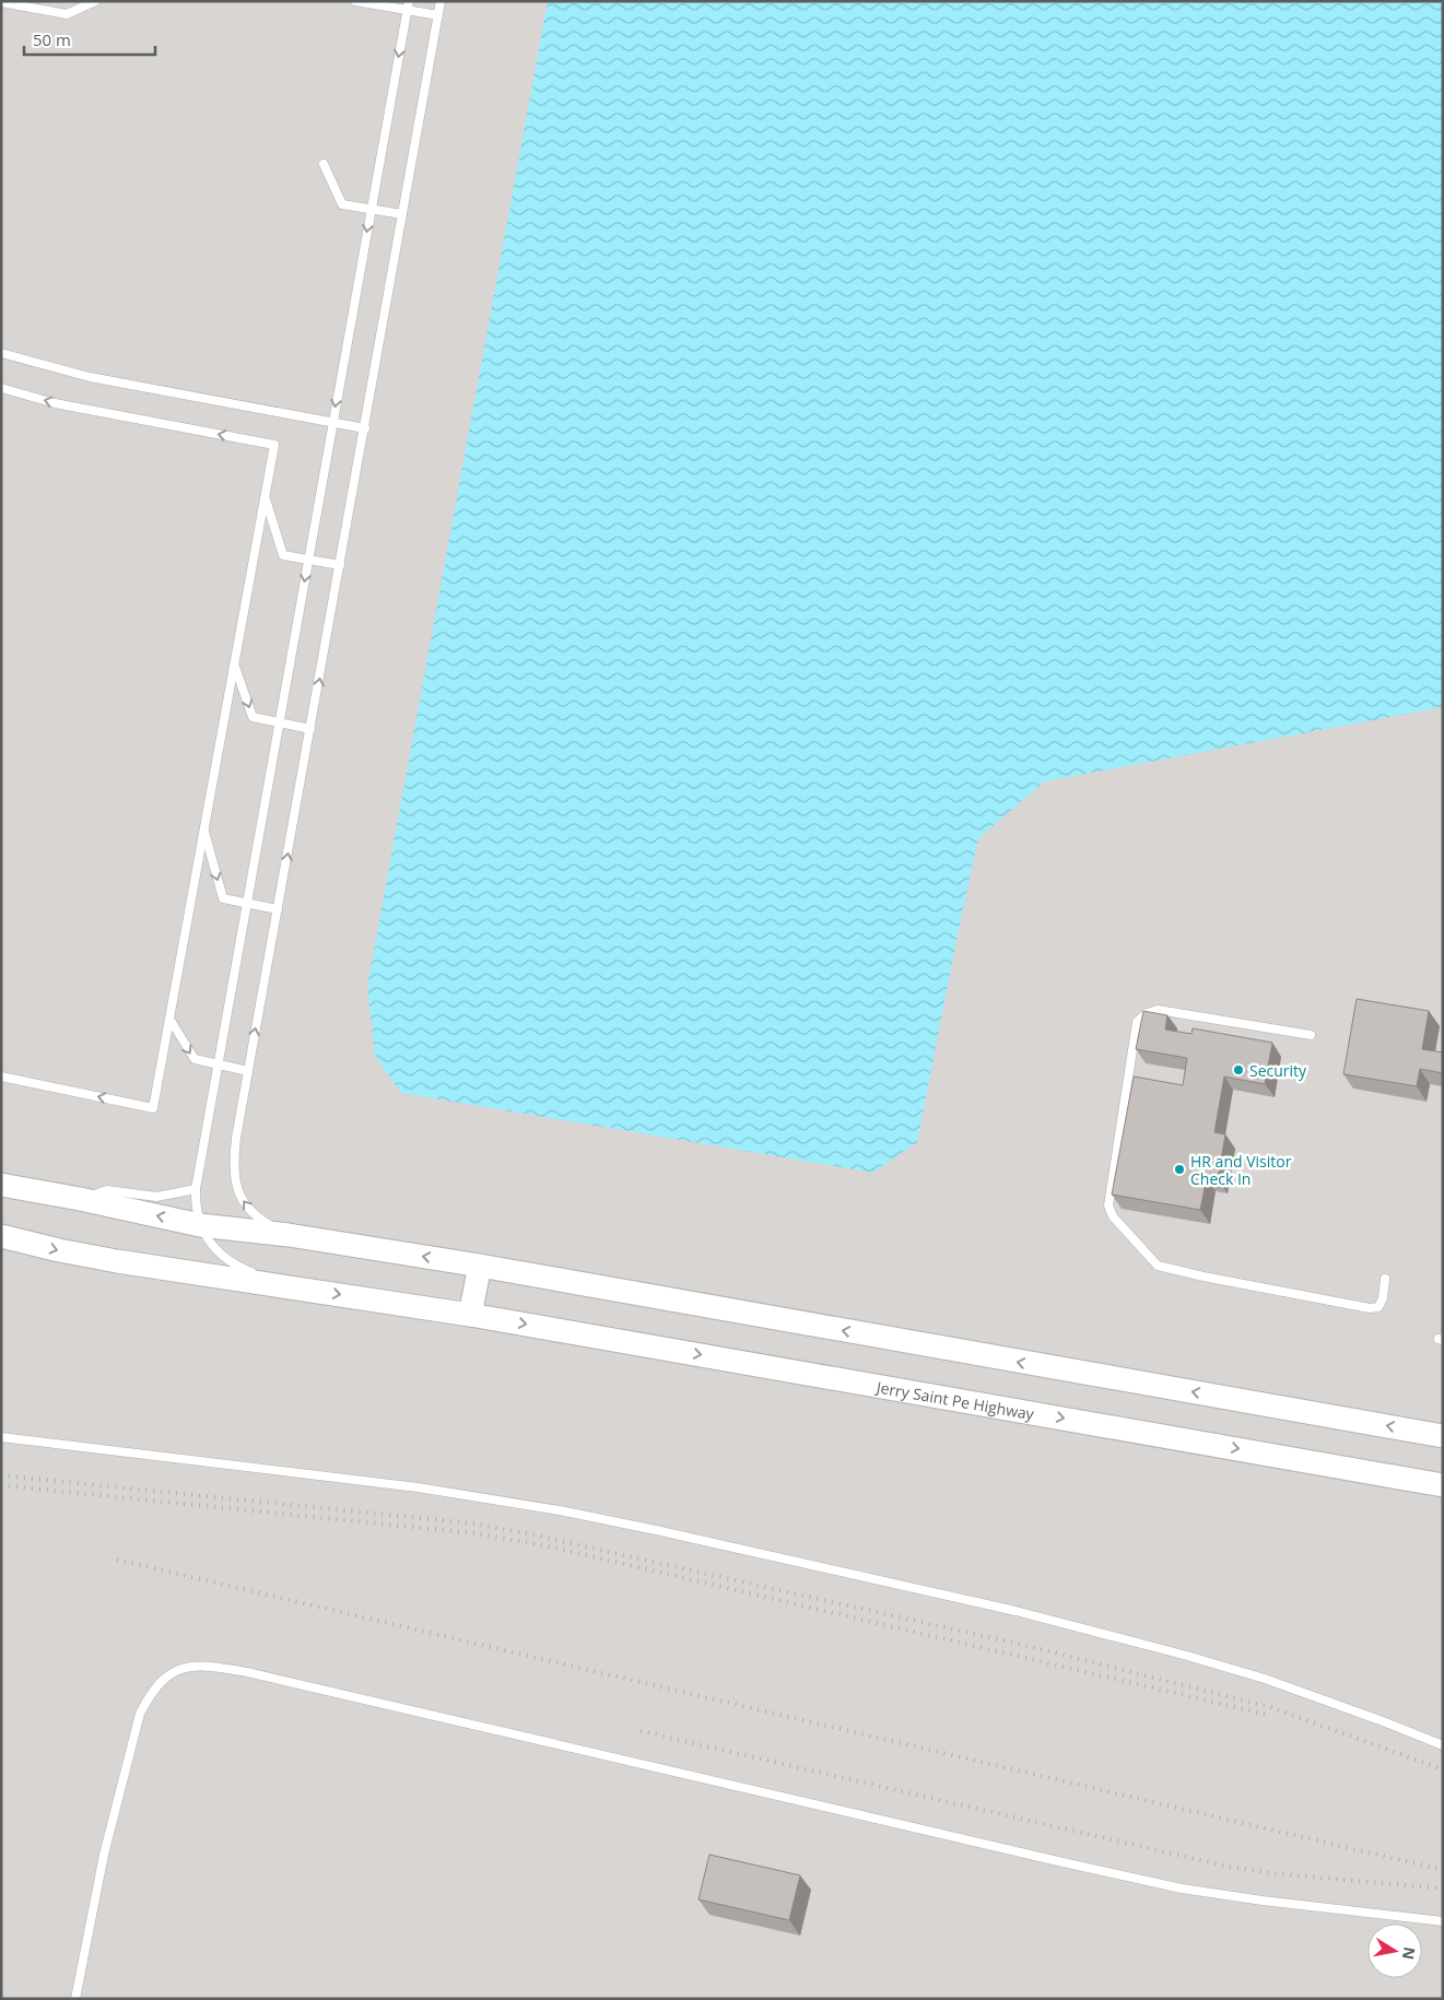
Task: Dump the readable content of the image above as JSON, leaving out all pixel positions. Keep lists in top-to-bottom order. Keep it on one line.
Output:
{"streets":{"main road":["Jerry Saint Pe Highway"]},"places":["Security","HR and Visitor Check In"],"scale_bar":"50 m","north":"right"}
